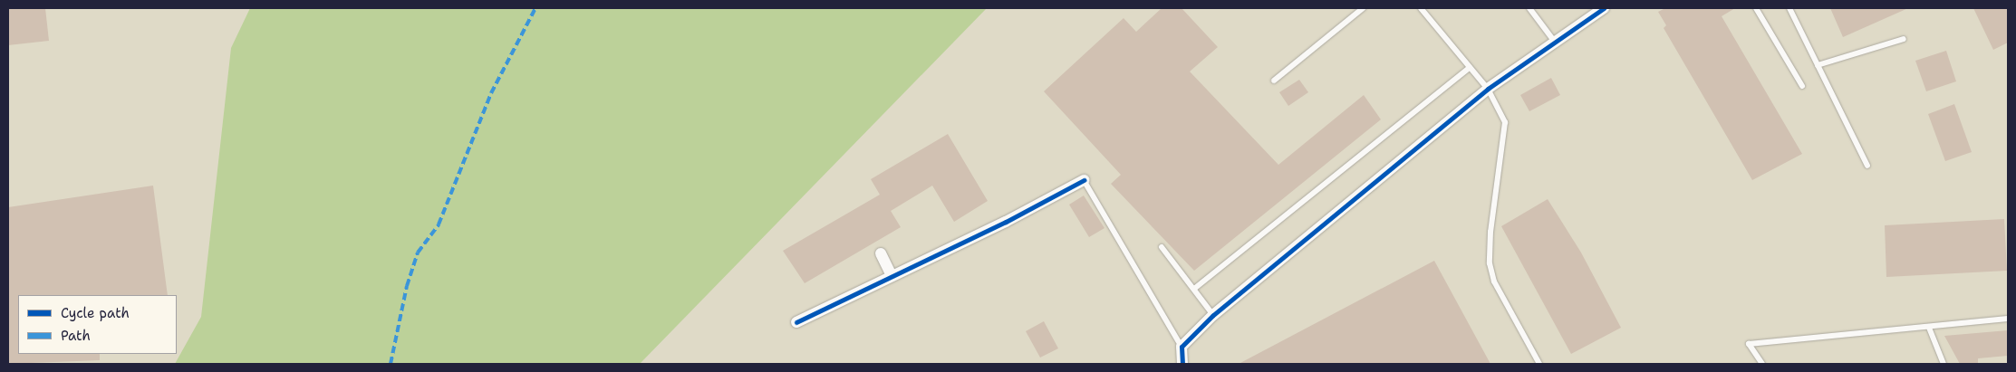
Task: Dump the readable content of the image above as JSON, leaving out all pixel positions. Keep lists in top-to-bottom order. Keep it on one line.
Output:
{"legend":["Cycle path","Path"]}
